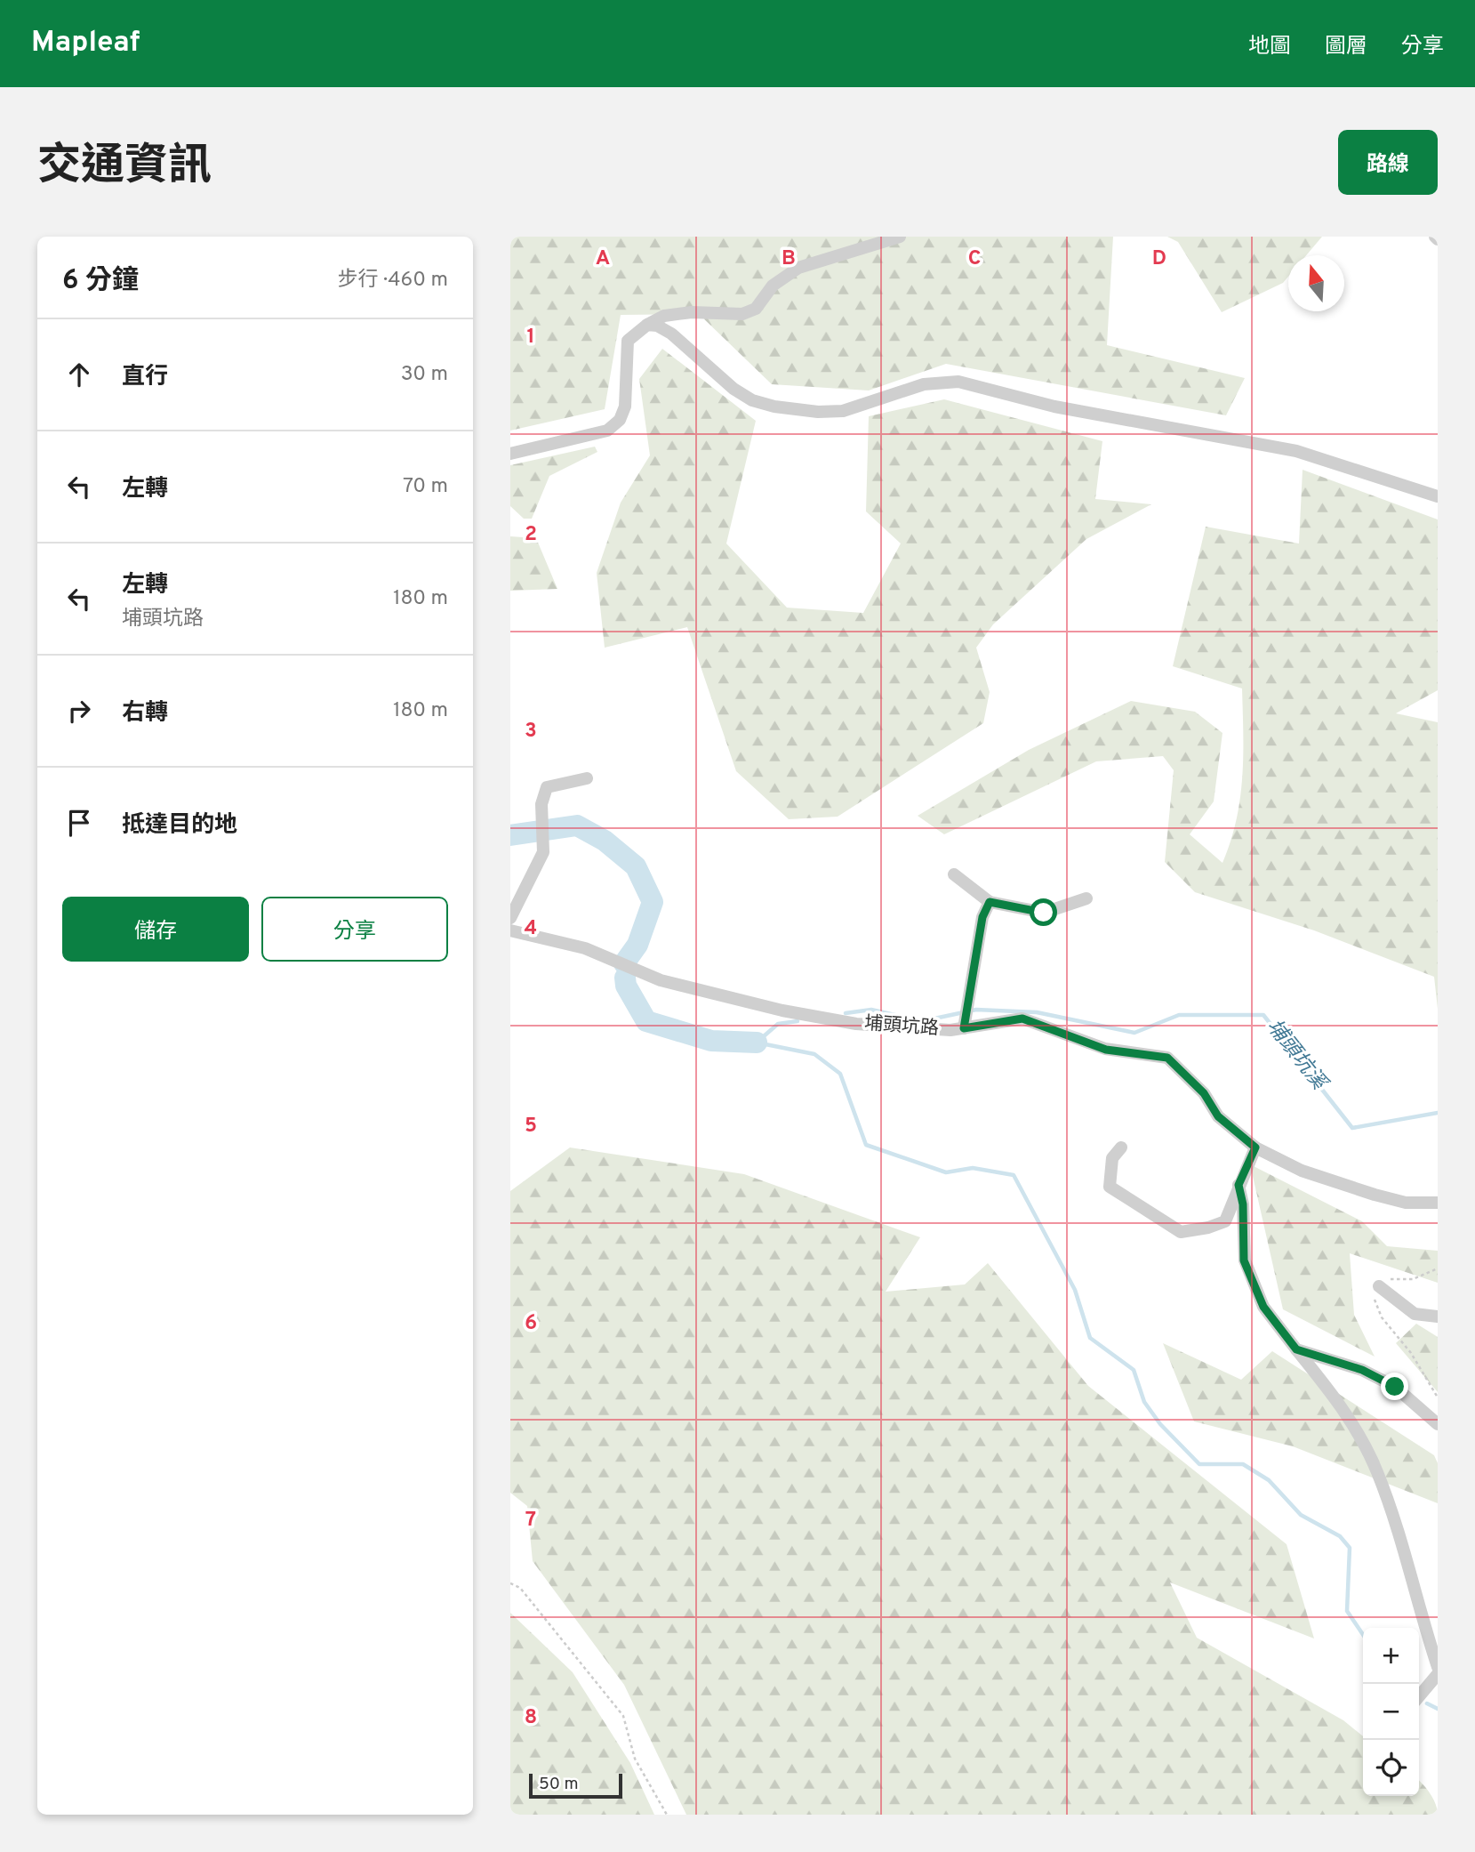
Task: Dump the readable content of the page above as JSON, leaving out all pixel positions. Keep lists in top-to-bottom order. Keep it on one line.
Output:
{"streets":{"street":["埔頭坑路"]},"water":["埔頭坑溪"],"scale_bar":"50 m","north":"top","page":{"header":"Mapleaf","nav":["地圖","圖層","分享"],"title":"交通資訊","buttons":["路線",["儲存","分享"]],"heading":["6 分鐘","步行 · 460 m"],"list":[["直行","30 m"],["左轉","70 m"],["左轉","埔頭坑路","180 m"],["右轉","180 m"],"抵達目的地"],"map_buttons":["+","−"],"scale":"50 m"},"grid":{"columns":["A","B","C","D"],"rows":["1","2","3","4","5","6","7","8"]}}
